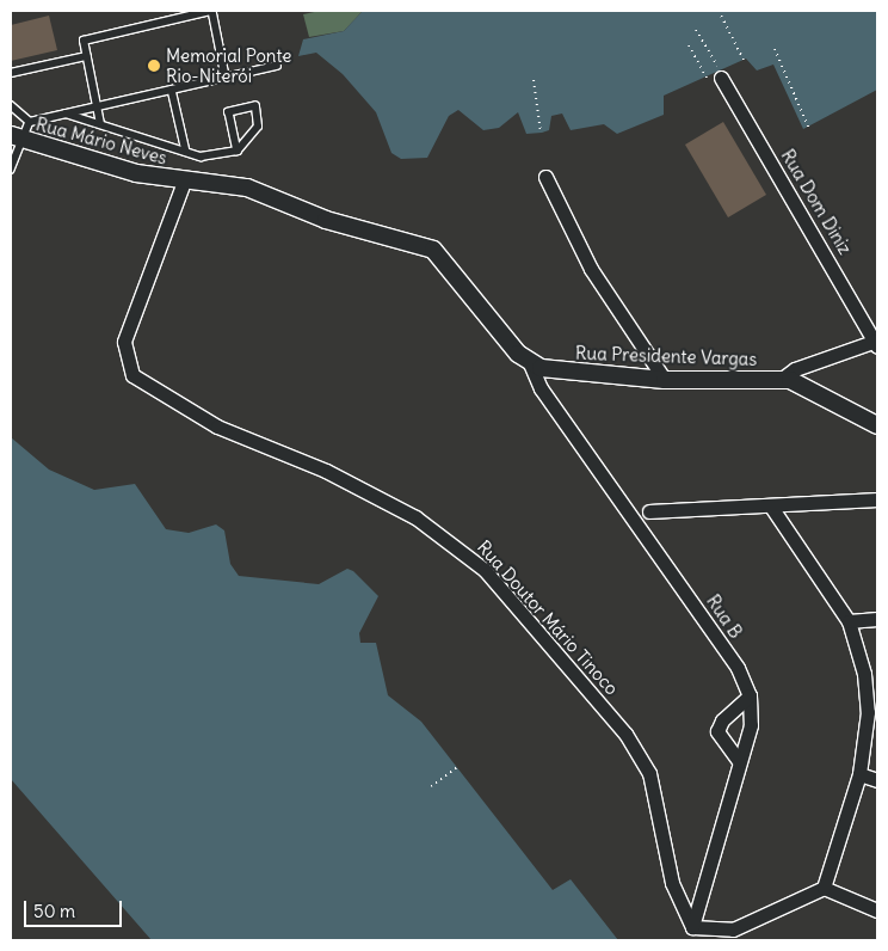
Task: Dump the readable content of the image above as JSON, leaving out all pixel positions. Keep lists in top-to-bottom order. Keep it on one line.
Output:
{"streets":{"street":["Rua Mário Neves","Rua Dom Diniz","Rua Presidente Vargas","Rua B","Rua Doutor Mário Tinoco"]},"crossings":[["Rua Mário Neves","Rua Doutor Mário Tinoco"],["Rua Presidente Vargas","Rua B"],["Rua B","Rua Doutor Mário Tinoco"]],"places":["Memorial Ponte Rio-Niterói"],"scale_bar":"50 m"}
